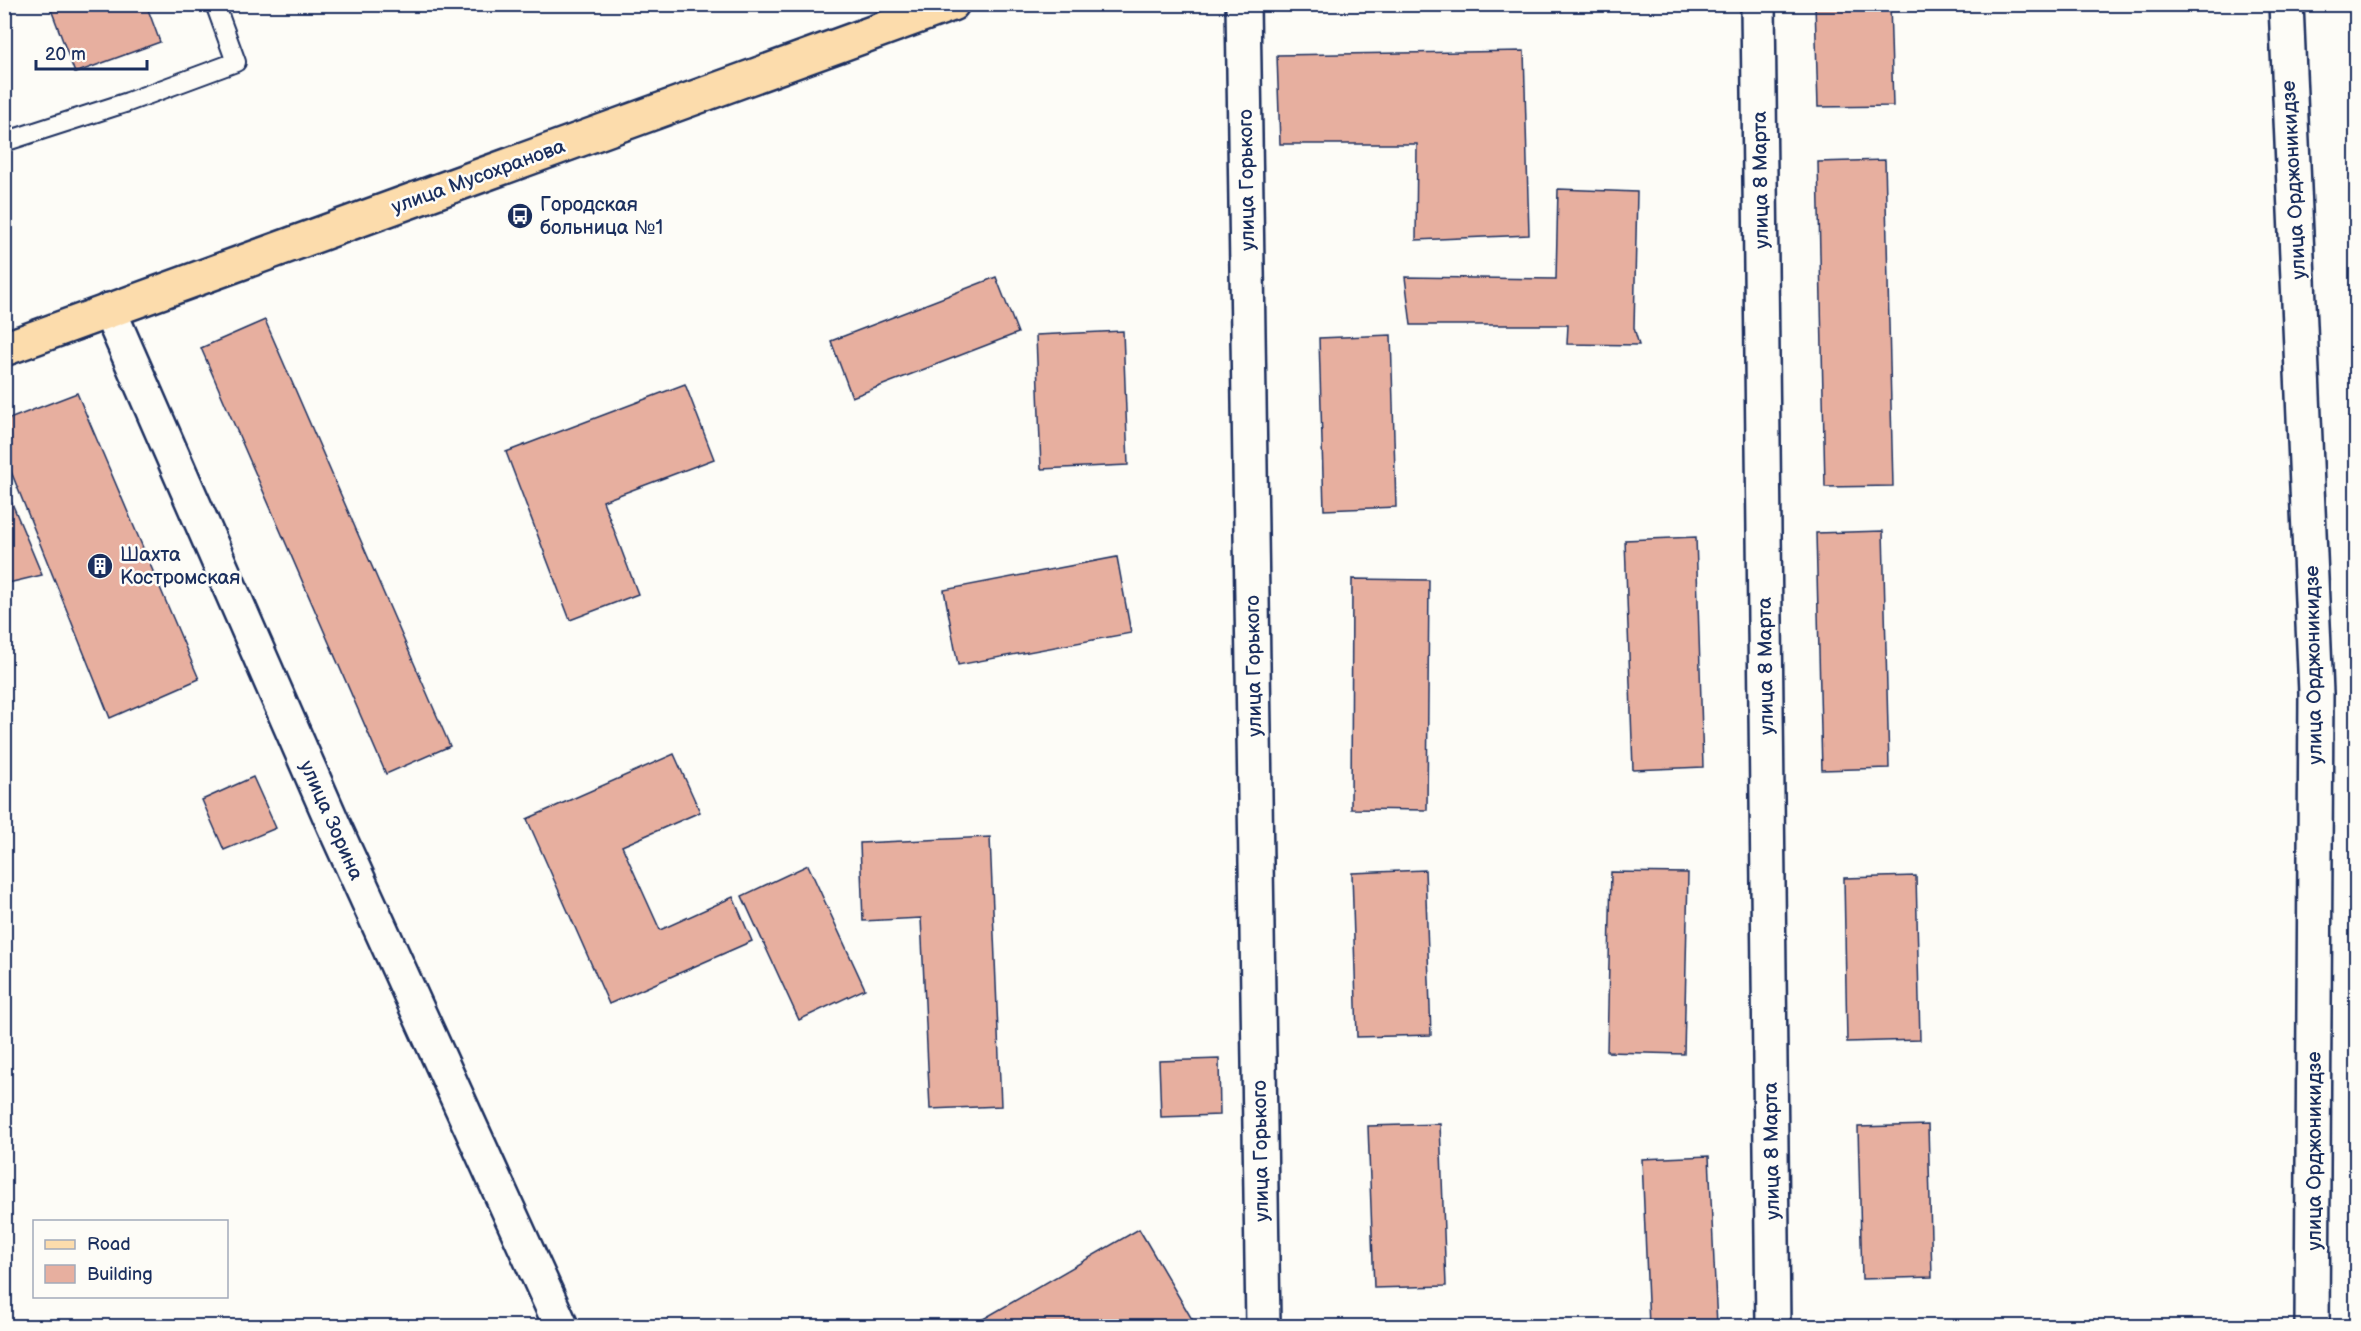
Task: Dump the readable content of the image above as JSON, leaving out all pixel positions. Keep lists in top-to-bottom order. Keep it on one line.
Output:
{"streets":{"main road":["улица Мусохранова"],"street":["улица Горького","улица 8 Марта","улица Орджоникидзе","улица Зорина"]},"crossings":[["улица Мусохранова","улица Зорина"]],"places":{"bus stop":["Городская больница №1"],"building":["Шахта Костромская"]},"legend":["Road","Building"],"scale_bar":"20 m"}
